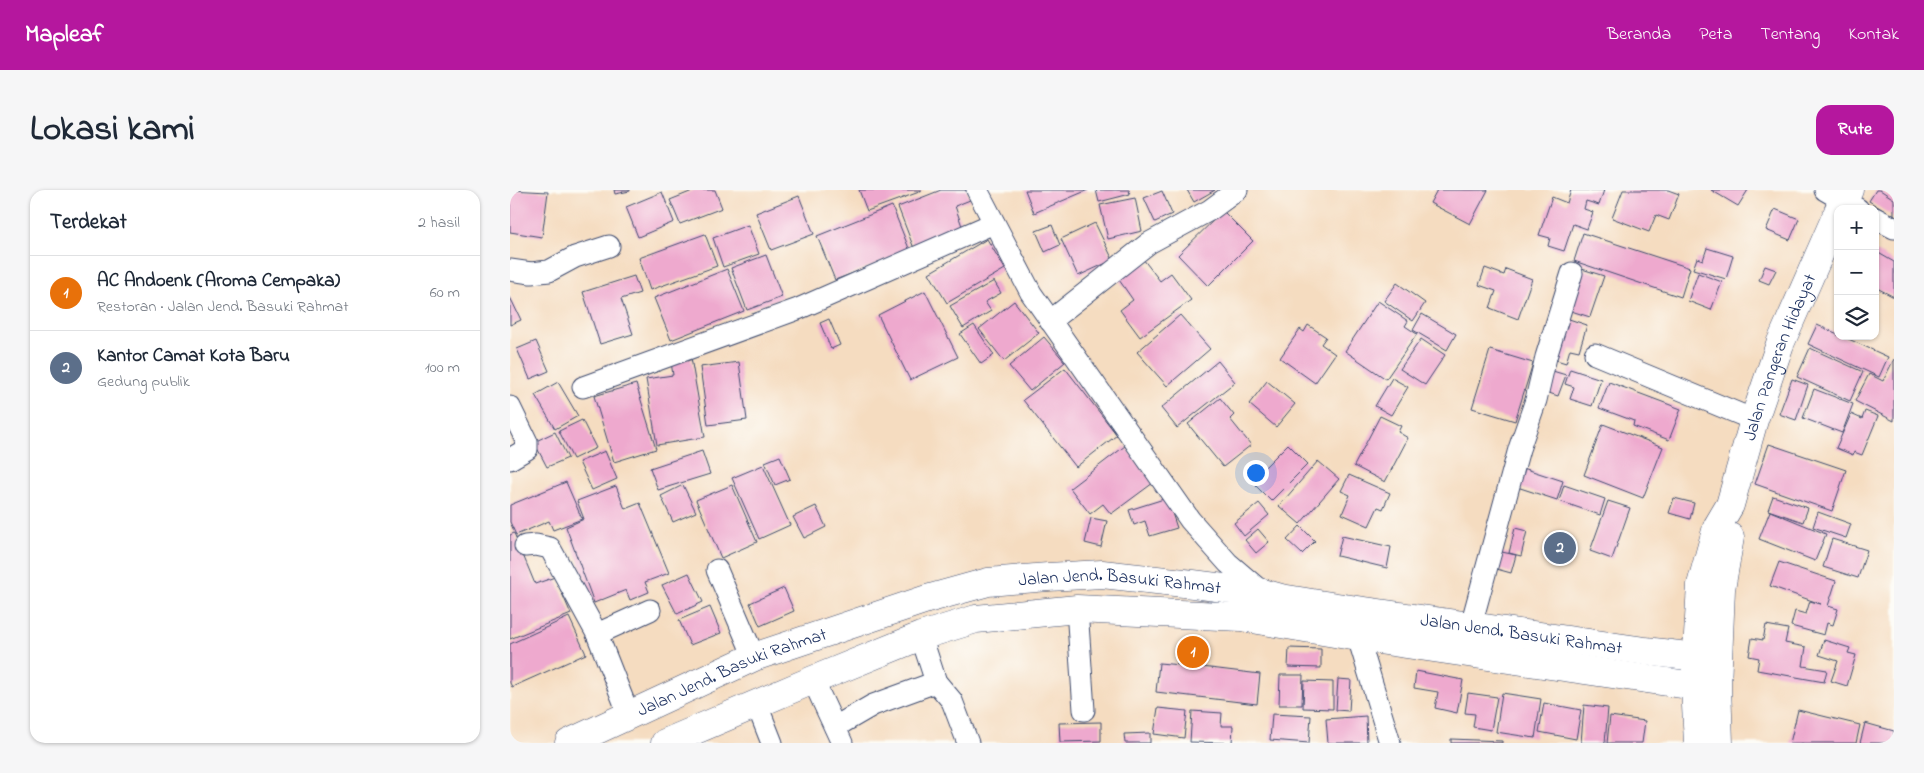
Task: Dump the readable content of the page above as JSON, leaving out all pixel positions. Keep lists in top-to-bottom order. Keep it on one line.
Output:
{"streets":{"main road":["Jalan Pangeran Hidayat","Jalan Jend. Basuki Rahmat"]},"crossings":[["Jalan Pangeran Hidayat","Jalan Jend. Basuki Rahmat"]],"page":{"header":"Mapleaf","nav":["Beranda","Peta","Tentang","Kontak"],"title":"Lokasi kami","buttons":"Rute","heading":["Terdekat","2 hasil"],"map_buttons":["+","−"],"list":[{"mark":"1","name":"AC Andoenk (Aroma Cempaka)","note":"Restoran · Jalan Jend. Basuki Rahmat","value":"60 m"},{"mark":"2","name":"Kantor Camat Kota Baru","note":"Gedung publik","value":"100 m"}],"pins":["2","1"]}}
